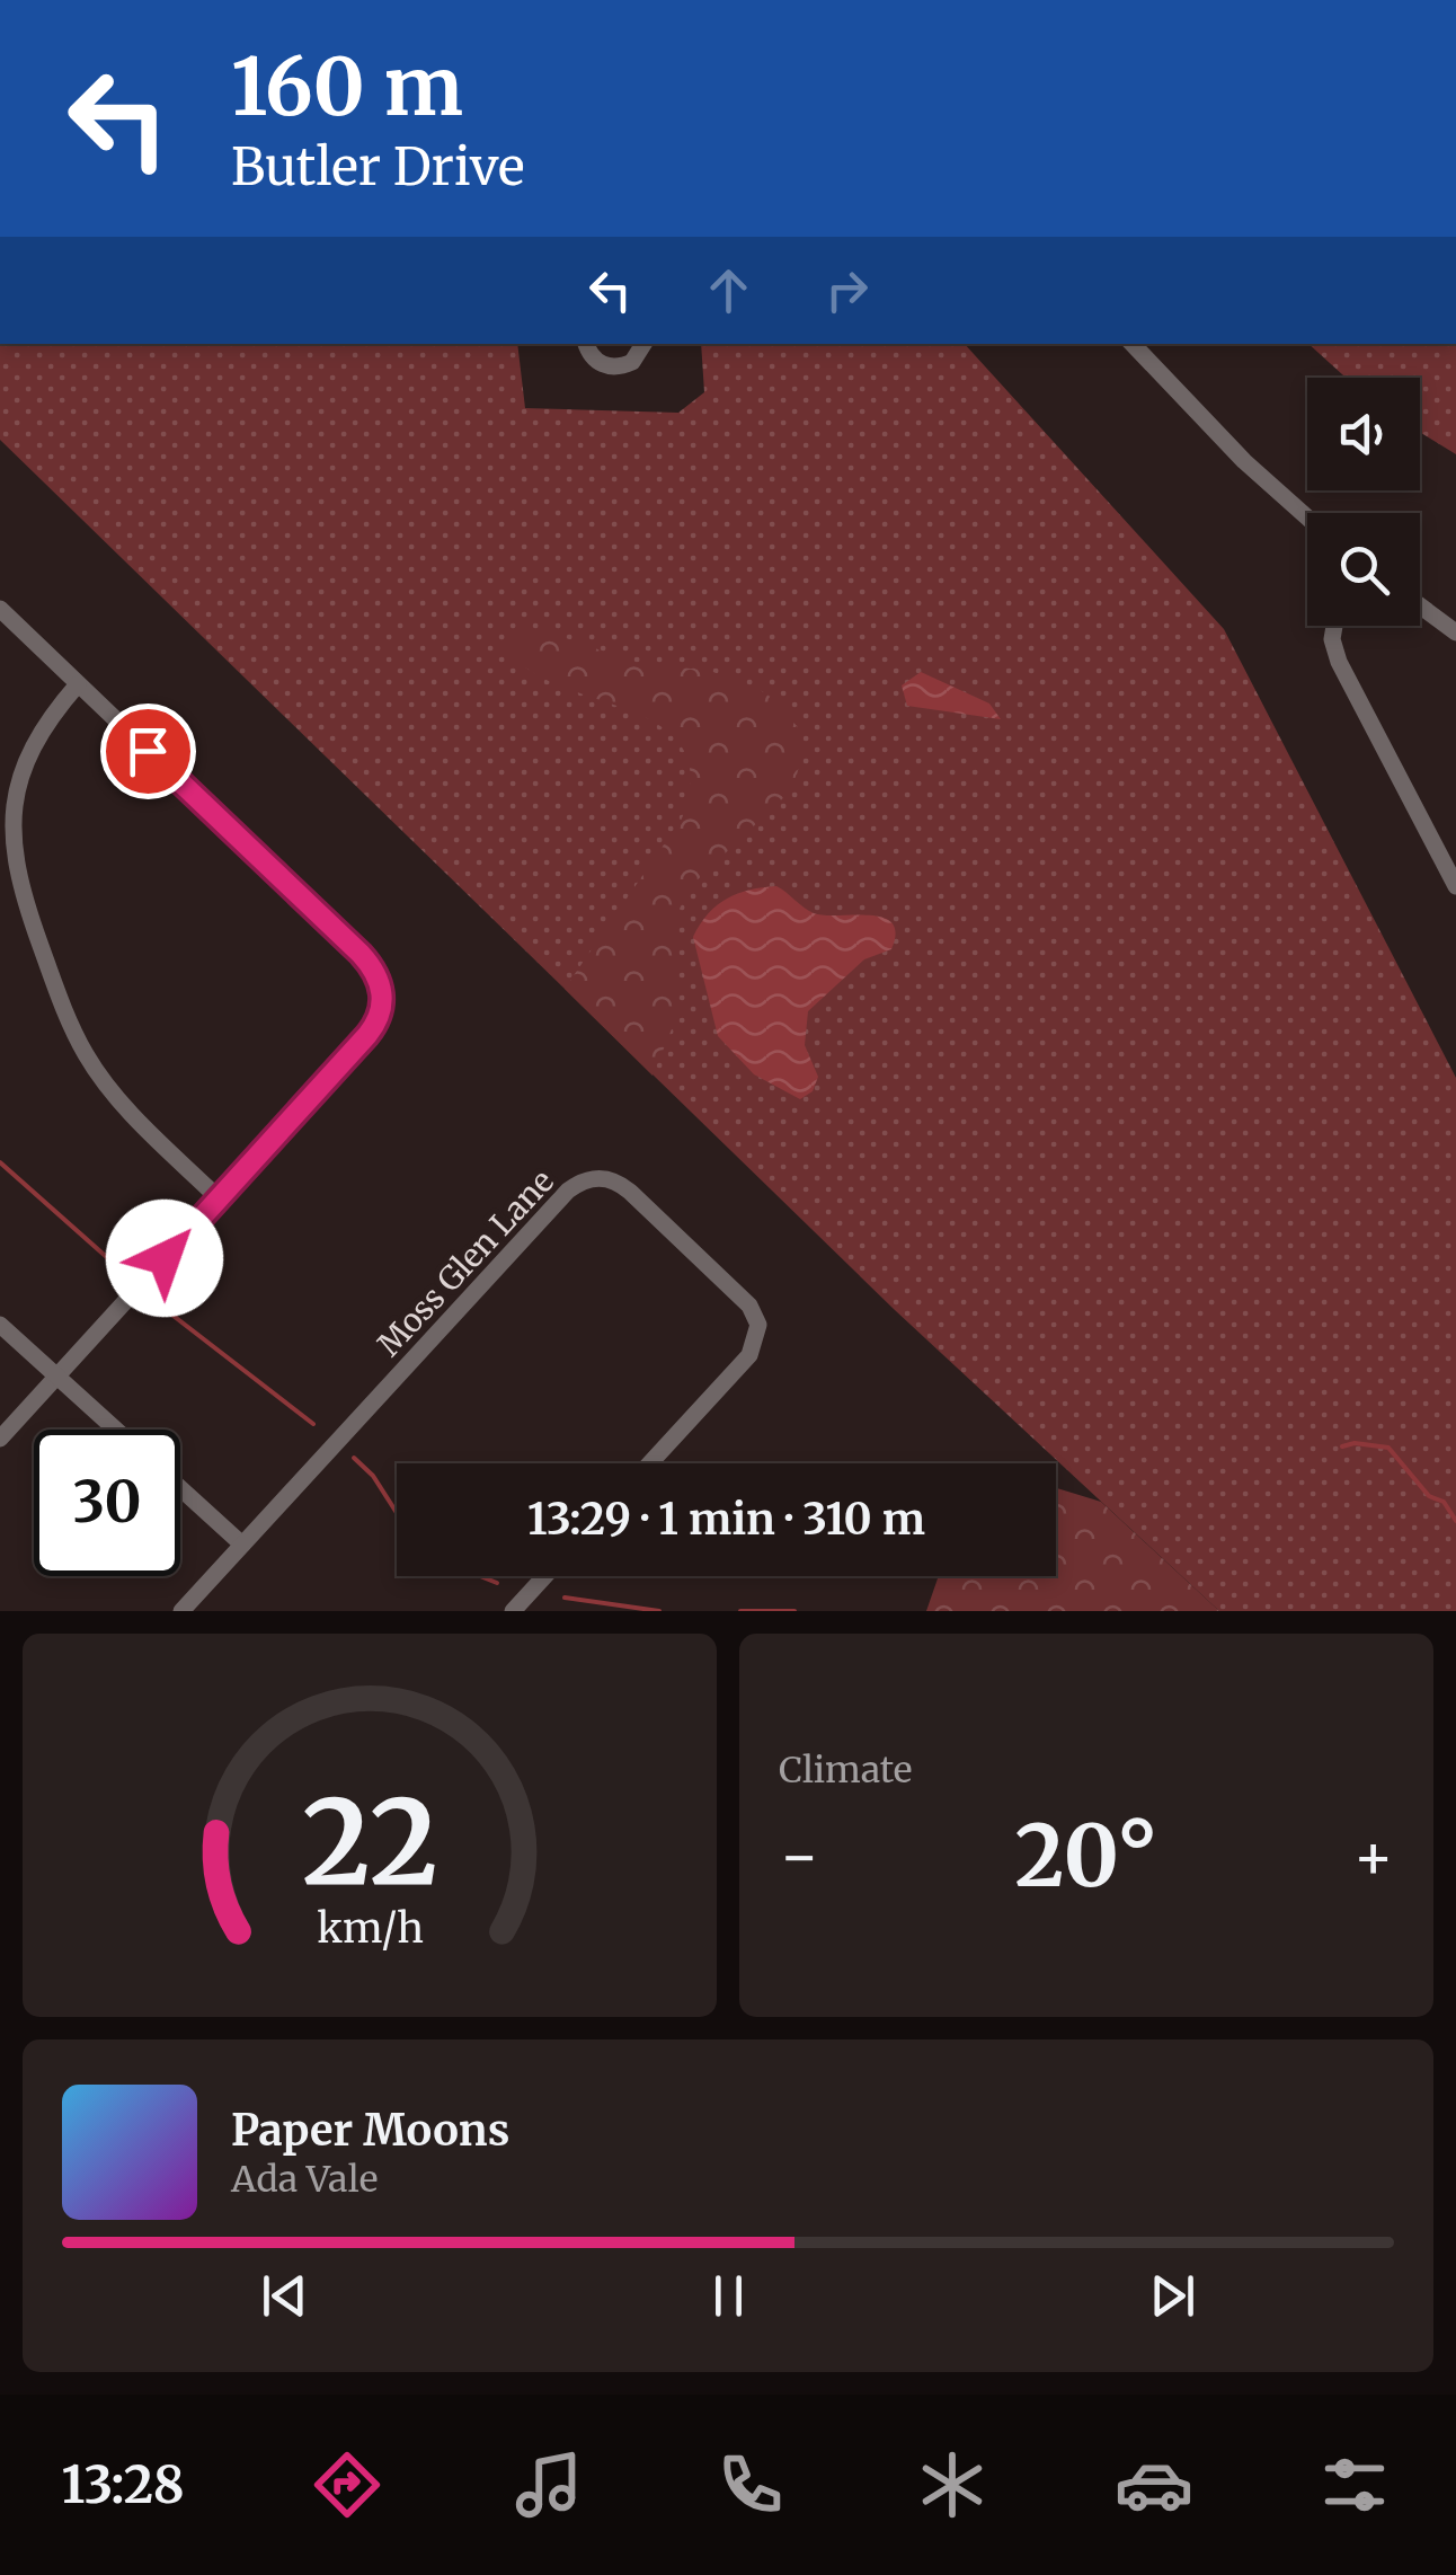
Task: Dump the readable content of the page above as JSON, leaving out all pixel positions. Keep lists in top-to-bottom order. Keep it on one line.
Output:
{"streets":{"street":["Moss Glen Lane"]},"page":{"turn":["160 m","Butler Drive"],"limit":"30","trip":"13:29 · 1 min · 310 m","tile":"Climate","heat":["−","20°","+"],"song":["Paper Moons","Ada Vale"],"tabs":"13:28","gauge":["22","km/h"]}}
